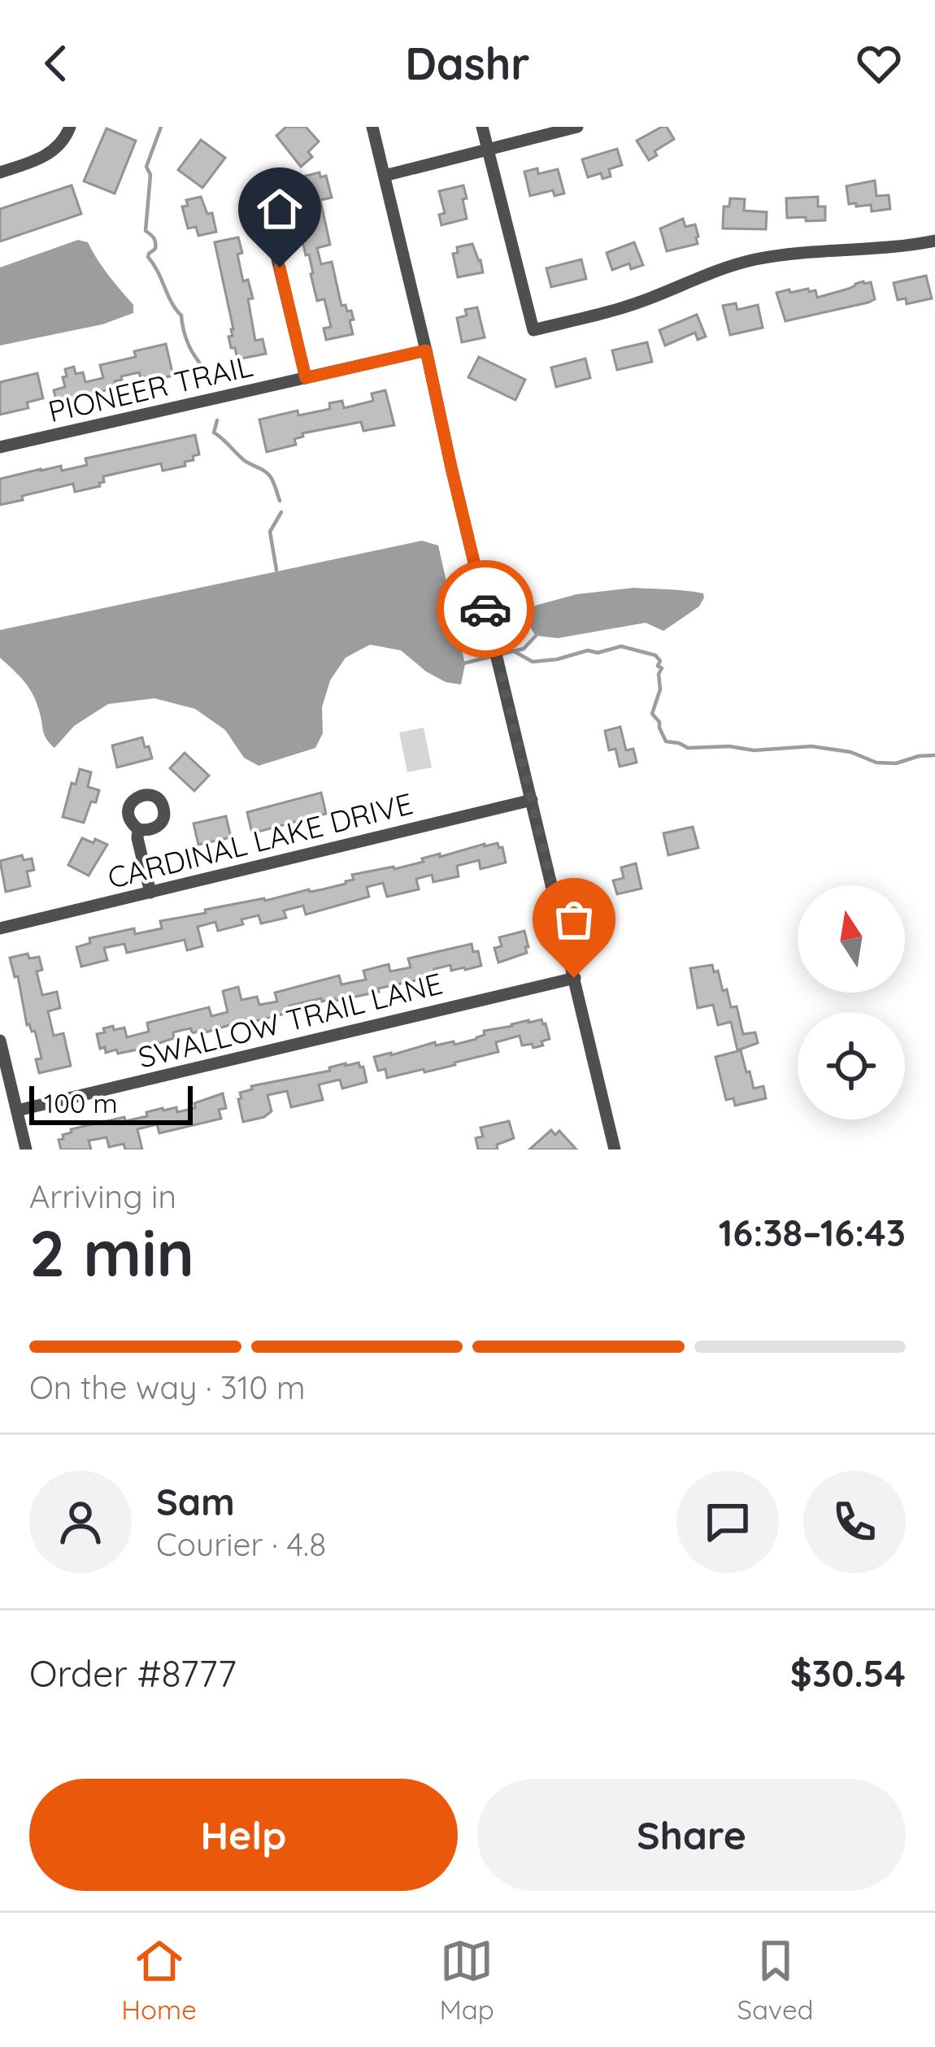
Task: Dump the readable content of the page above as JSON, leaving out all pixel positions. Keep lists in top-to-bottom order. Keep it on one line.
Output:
{"streets":{"street":["PIONEER TRAIL","CARDINAL LAKE DRIVE","SWALLOW TRAIL LANE"]},"scale_bar":"100 m","north":"top","page":{"header":"Dashr","scale":"100 m","heading":["2 min","Arriving in","16:38–16:43"],"panel":["Sam","Courier · 4.8","Order #8777","$30.54"],"bar":"On the way · 310 m","buttons":["Help","Share"],"tabs":["Home","Map","Saved"]}}
